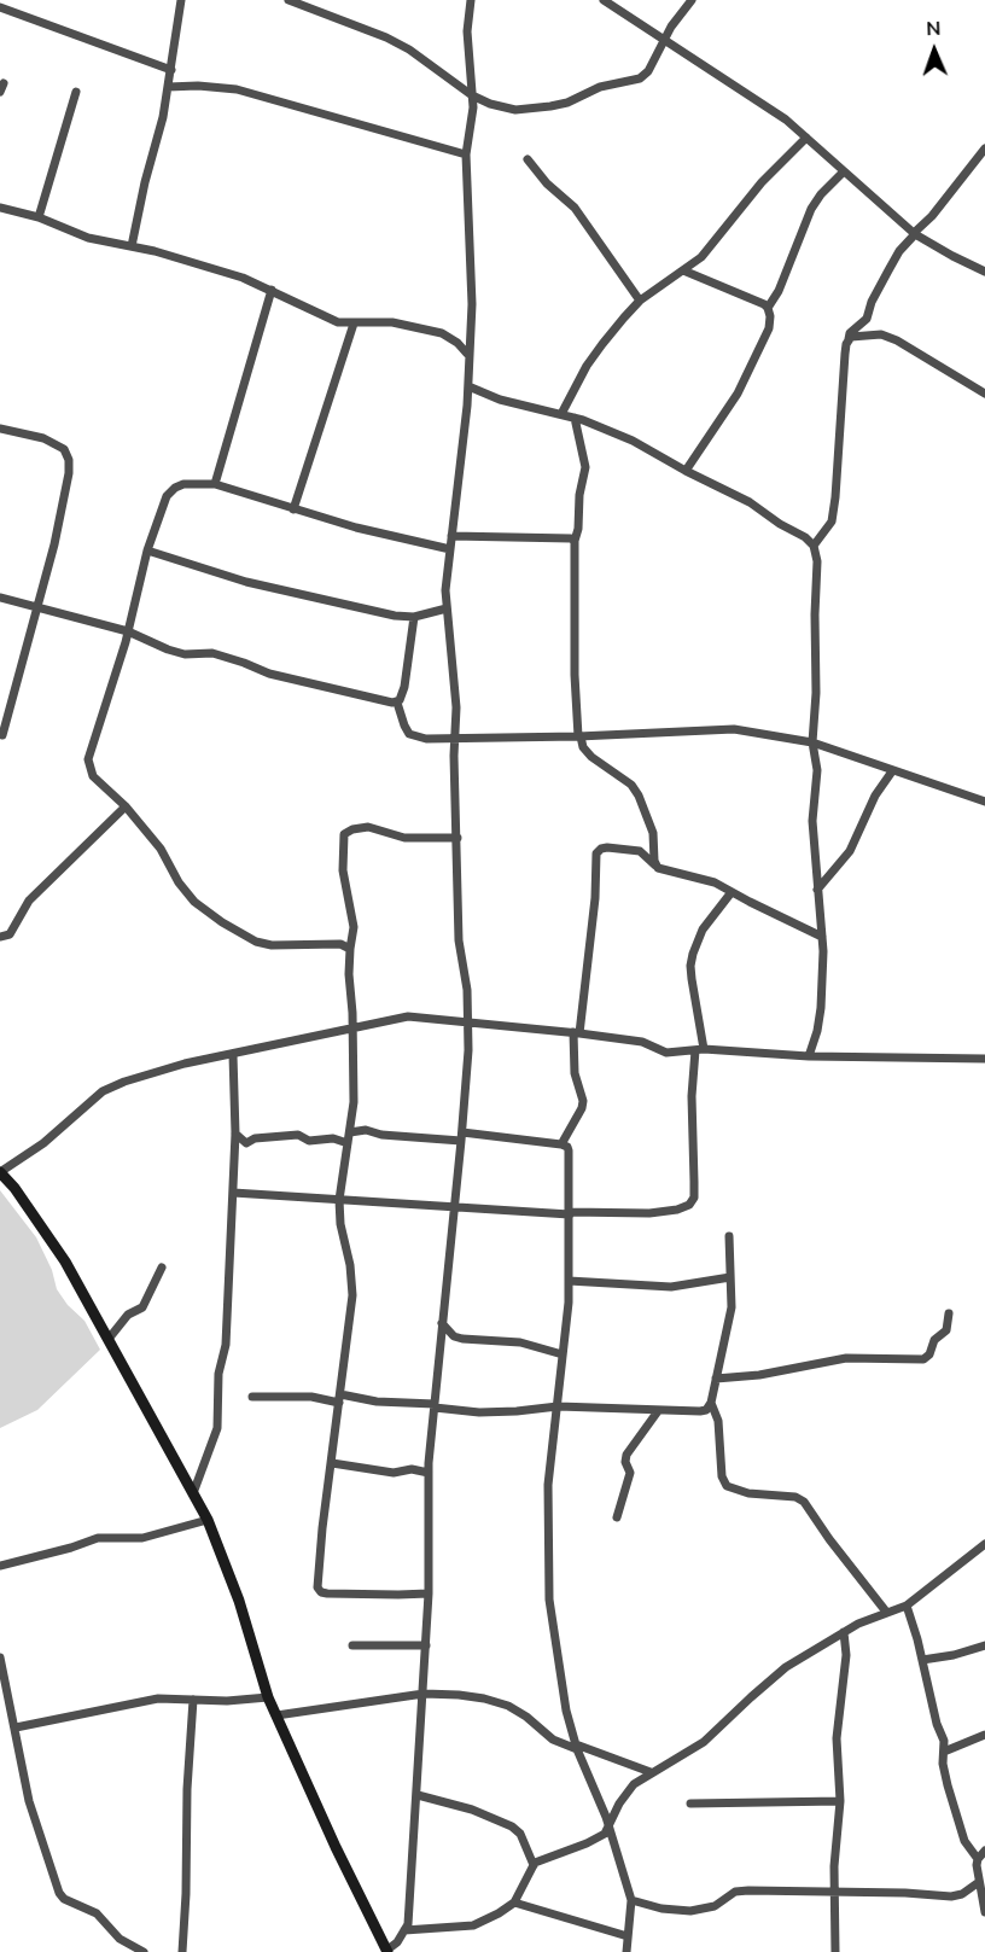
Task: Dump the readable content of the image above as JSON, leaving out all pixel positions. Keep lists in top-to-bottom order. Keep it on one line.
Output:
{"north":"top"}
